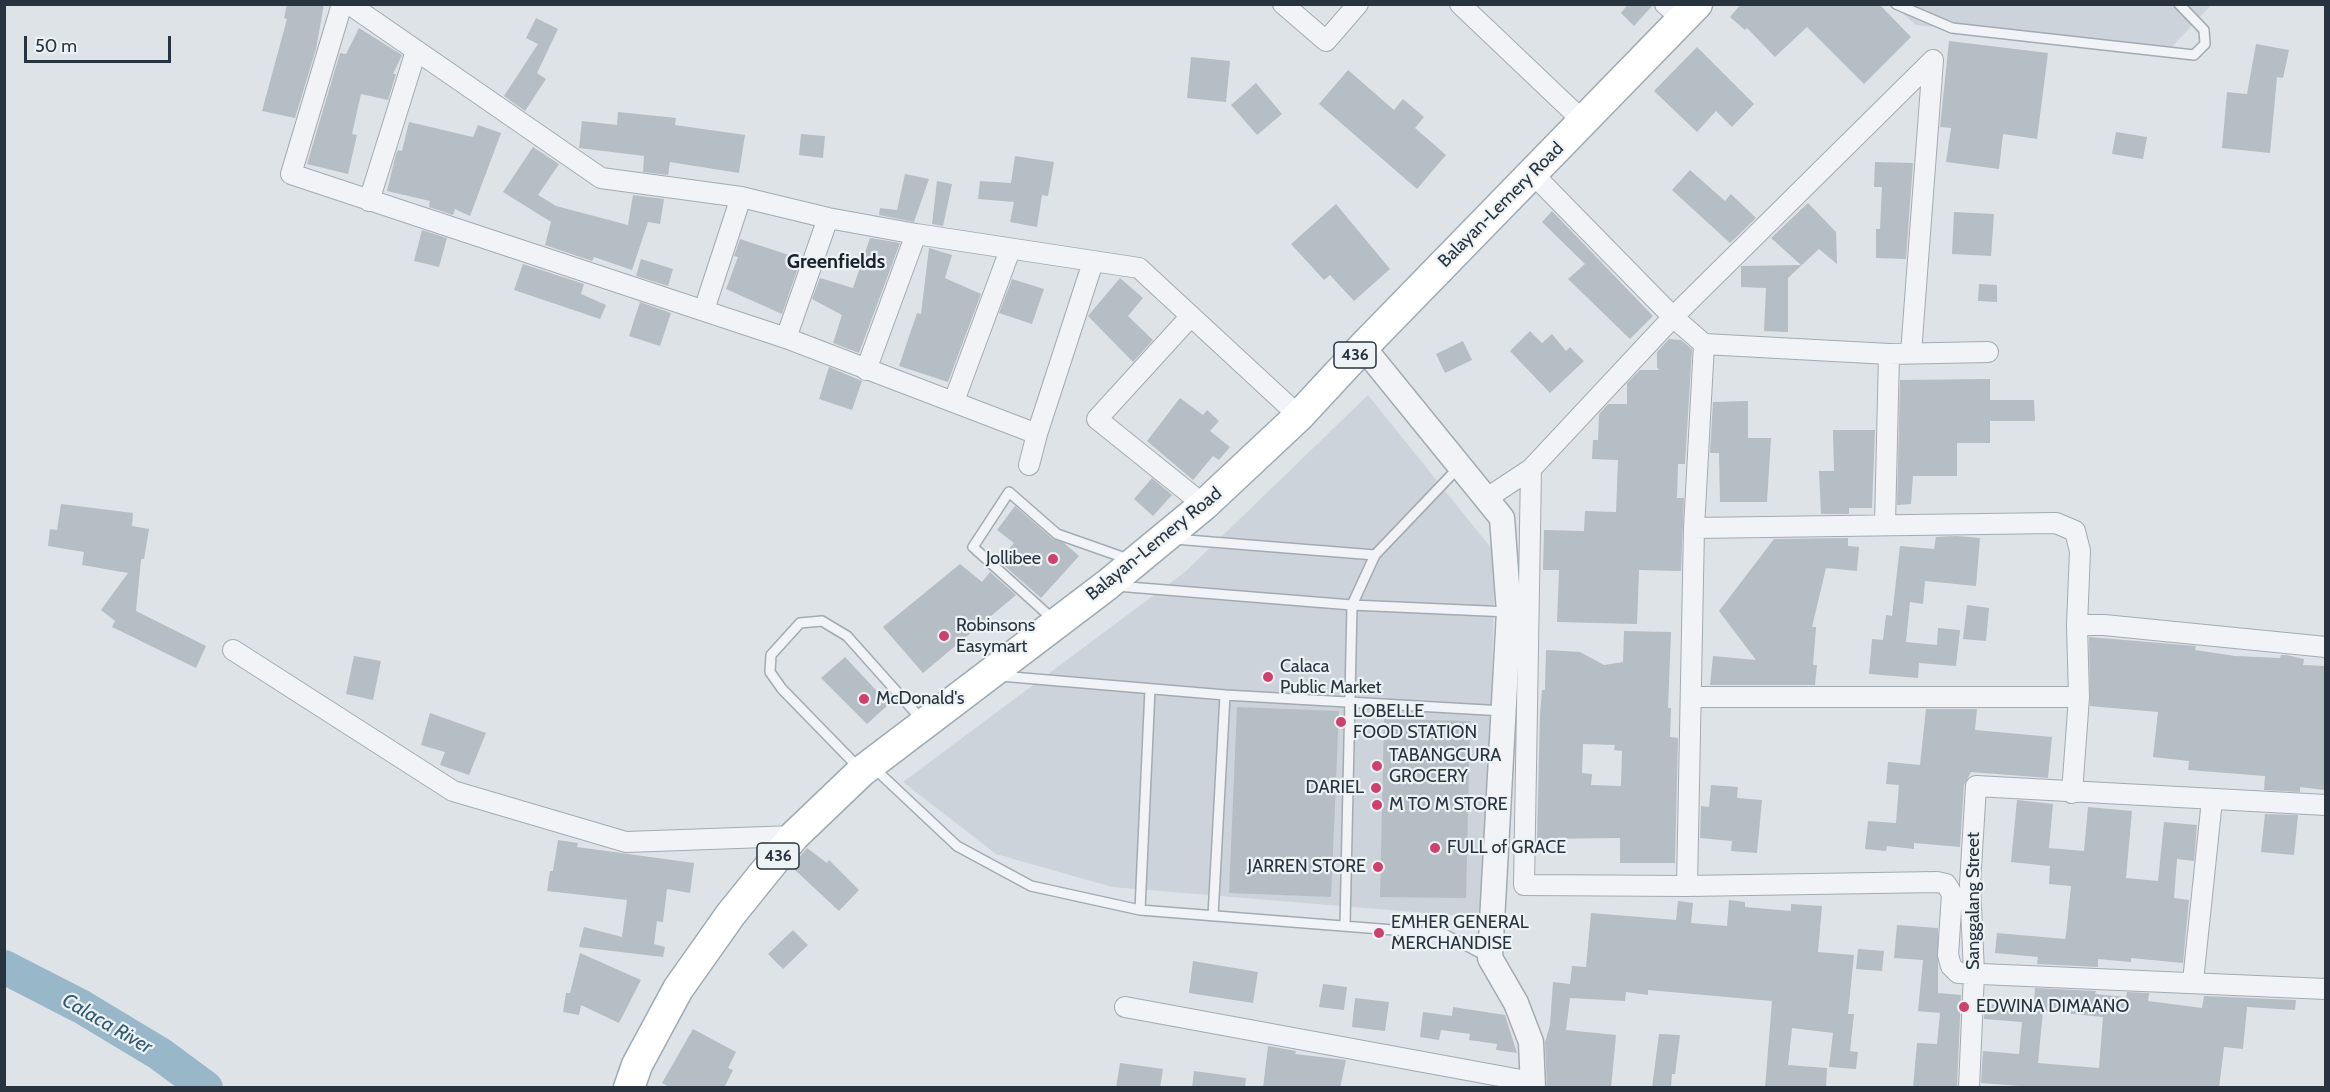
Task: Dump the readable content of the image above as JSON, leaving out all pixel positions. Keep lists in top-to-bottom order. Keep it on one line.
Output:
{"streets":{"main road":["Balayan-Lemery Road","436"],"street":["Sanggalang Street"]},"districts":["Greenfields"],"water":["Calaca River"],"places":["Jollibee","Robinsons Easymart","Calaca Public Market","McDonald's","LOBELLE FOOD STATION","TABANGCURA GROCERY","DARIEL","M TO M STORE","FULL of GRACE","JARREN STORE","EMHER GENERAL MERCHANDISE","EDWINA DIMAANO"],"scale_bar":"50 m"}
